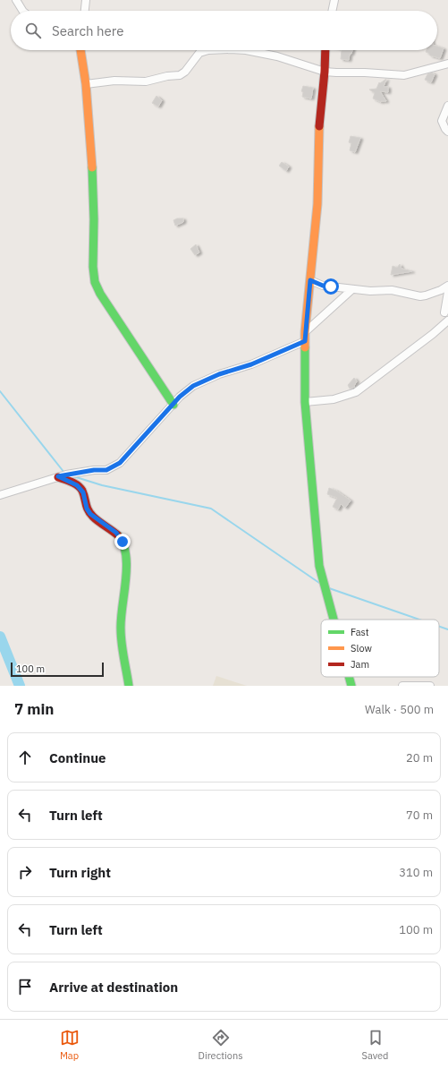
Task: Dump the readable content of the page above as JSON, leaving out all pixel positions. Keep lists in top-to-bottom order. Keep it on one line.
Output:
{"legend":["Fast","Slow","Jam"],"scale_bar":"100 m","page":{"search":"Search here","scale":"100 m","heading":["7 min","Walk · 500 m"],"list":[["Continue","20 m"],["Turn left","70 m"],["Turn right","310 m"],["Turn left","100 m"],"Arrive at destination"],"nav":["Map","Directions","Saved"]}}
